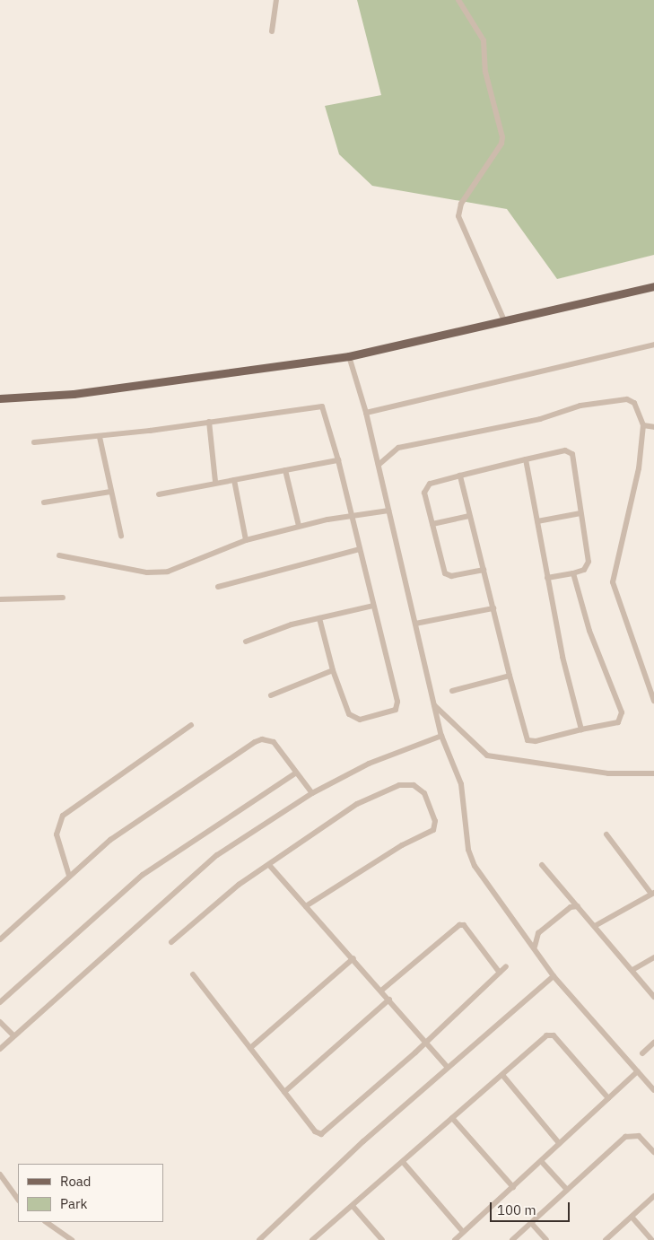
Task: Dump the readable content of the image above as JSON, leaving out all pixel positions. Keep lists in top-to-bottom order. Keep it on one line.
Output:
{"legend":["Road","Park"],"scale_bar":"100 m"}
